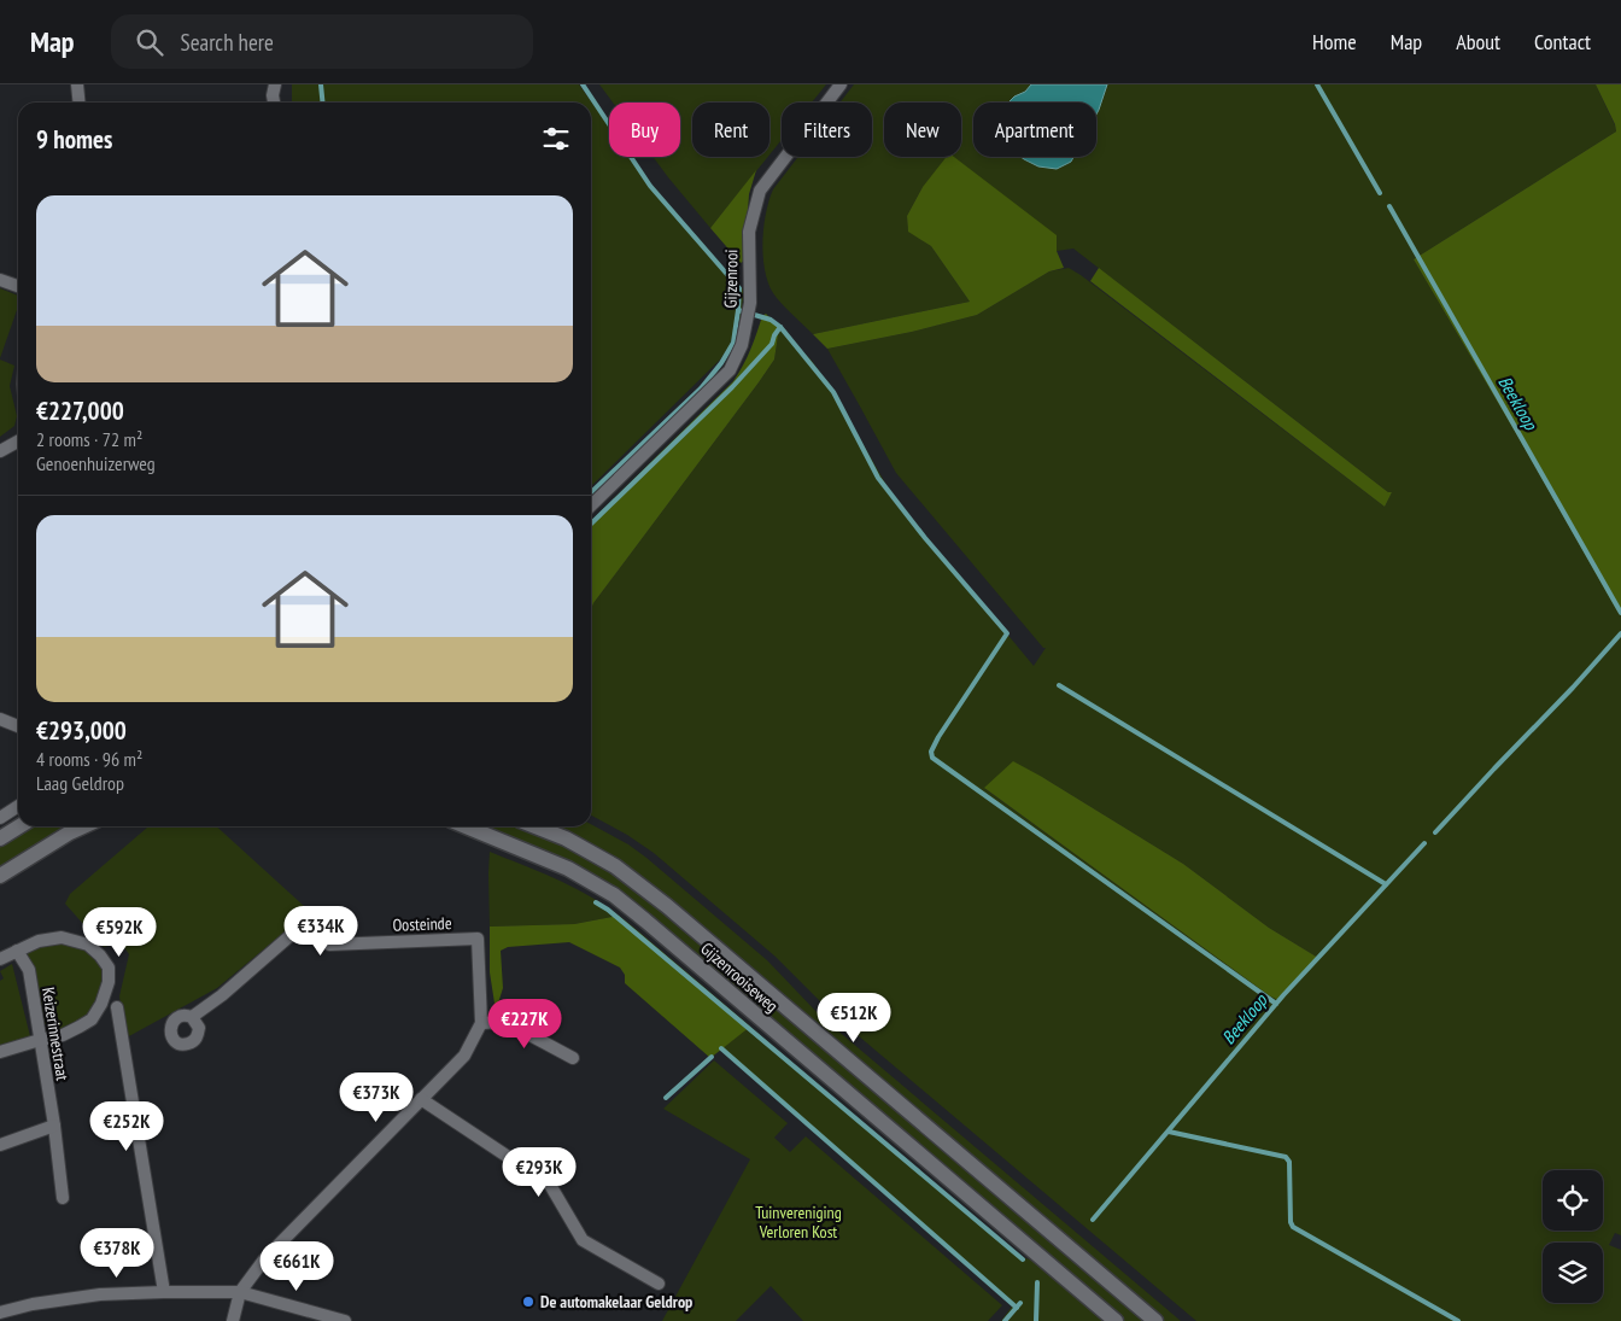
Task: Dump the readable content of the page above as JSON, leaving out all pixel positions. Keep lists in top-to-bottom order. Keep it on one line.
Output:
{"streets":{"main road":["Gijzenrooiseweg"],"street":["Gijzenrooi","Oosteinde","Keizerinnestraat"]},"water":["Beekloop"],"parks":["Tuinvereniging Verloren Kost"],"places":["De automakelaar Geldrop"],"page":{"header":"Map","search":"Search here","nav":["Home","Map","About","Contact"],"chip":["Buy","Rent","Filters","New","Apartment"],"heading":"9 homes","list":[{"name":"€227,000","note":"2 rooms · 72 m² · Genoenhuizerweg"},{"name":"€293,000","note":"4 rooms · 96 m² · Laag Geldrop"}],"price":["€334K","€592K","€512K","€227K","€373K","€252K","€293K","€378K","€661K"]}}
